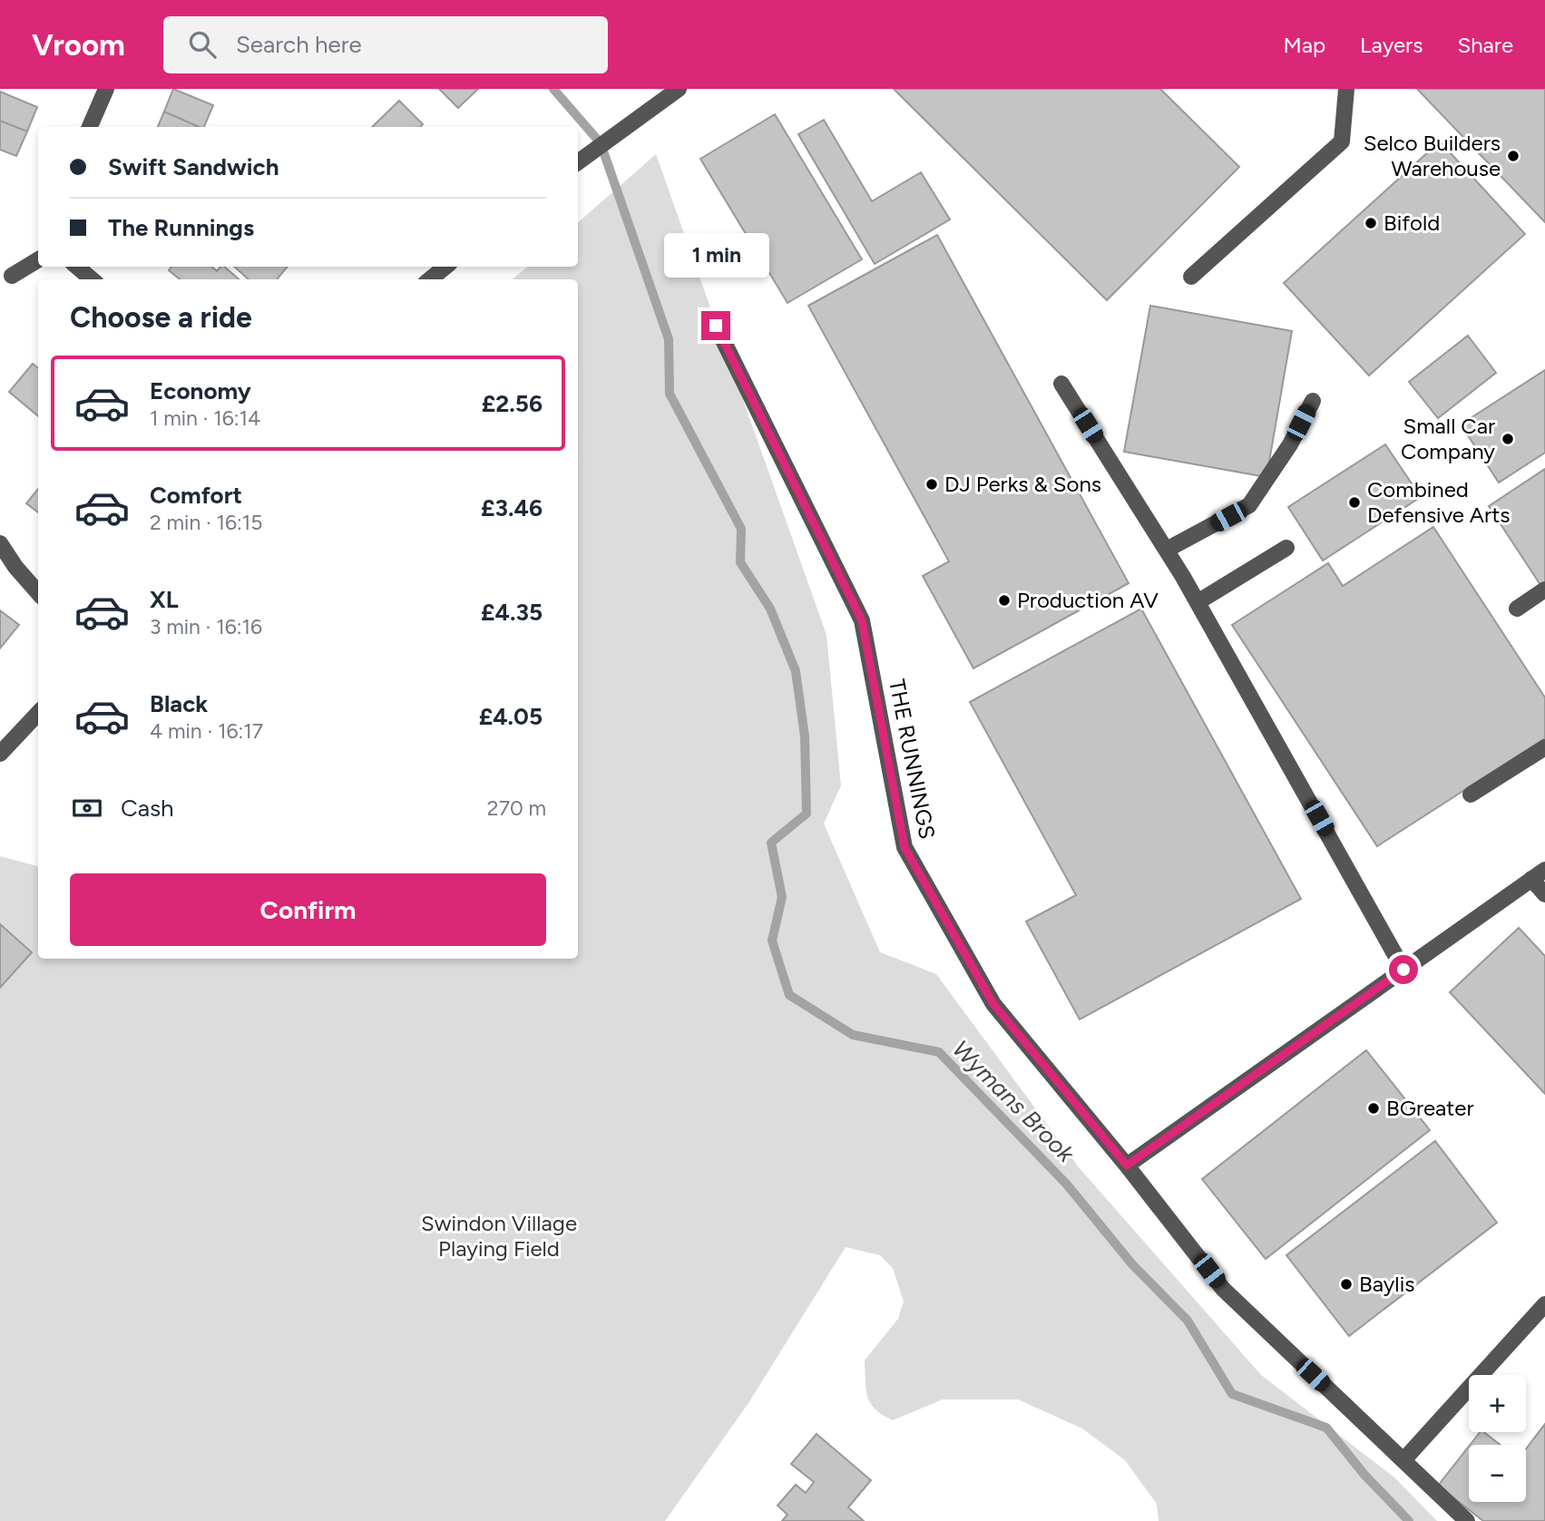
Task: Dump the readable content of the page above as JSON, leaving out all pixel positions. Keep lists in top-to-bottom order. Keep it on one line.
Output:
{"streets":{"street":["THE RUNNINGS"]},"water":["Wymans Brook"],"parks":["Swindon Village Playing Field"],"places":["Selco Builders Warehouse","Bifold","Small Car Company","DJ Perks & Sons","Combined Defensive Arts","Production AV","BGreater","Baylis"],"page":{"header":"Vroom","search":"Search here","nav":["Map","Layers","Share"],"banner":["Swift Sandwich","The Runnings"],"bubble":"1 min","heading":"Choose a ride","list":[{"name":"Economy","note":"1 min · 16:14","value":"£2.56"},{"name":"Comfort","note":"2 min · 16:15","value":"£3.46"},{"name":"XL","note":"3 min · 16:16","value":"£4.35"},{"name":"Black","note":"4 min · 16:17","value":"£4.05"}],"pay":["Cash","270 m"],"buttons":"Confirm","map_buttons":["+","−"]}}
